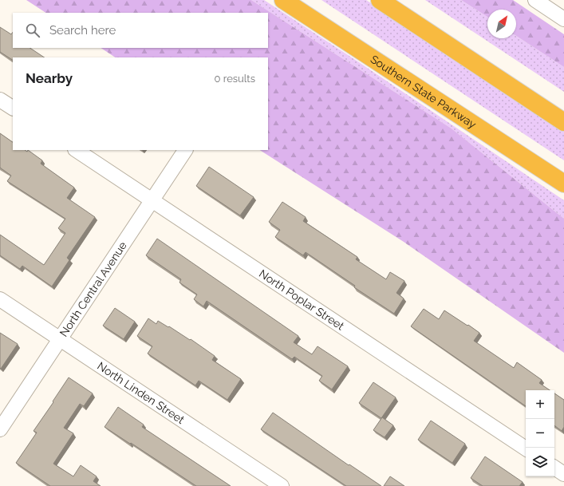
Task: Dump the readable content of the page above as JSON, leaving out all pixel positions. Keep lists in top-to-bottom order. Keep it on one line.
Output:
{"streets":{"highway":["Southern State Parkway"],"street":["North Central Avenue","North Poplar Street","North Linden Street"]},"crossings":[["North Central Avenue","North Poplar Street"],["North Central Avenue","North Linden Street"]],"north":"top right","page":{"search":"Search here","heading":["Nearby","0 results"],"map_buttons":["+","−"]}}
